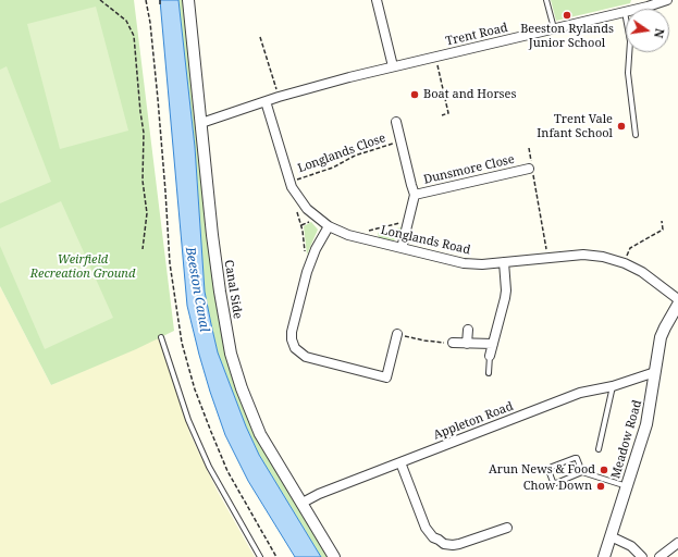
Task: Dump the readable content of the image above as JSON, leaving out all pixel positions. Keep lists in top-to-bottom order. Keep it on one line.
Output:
{"streets":{"street":["Trent Road","Dunsmore Close","Longlands Road","Canal Side","Appleton Road","Meadow Road"],"path":["Longlands Close"]},"crossings":[["Trent Road","Longlands Road"],["Trent Road","Canal Side"],["Longlands Close","Dunsmore Close"],["Longlands Close","Longlands Road"],["Dunsmore Close","Longlands Road"],["Canal Side","Appleton Road"],["Appleton Road","Meadow Road"]],"water":["Beeston Canal"],"parks":["Weirfield Recreation Ground"],"places":["Beeston Rylands Junior School","Boat and Horses","Trent Vale Infant School","Arun News & Food","Chow Down"],"north":"right"}
